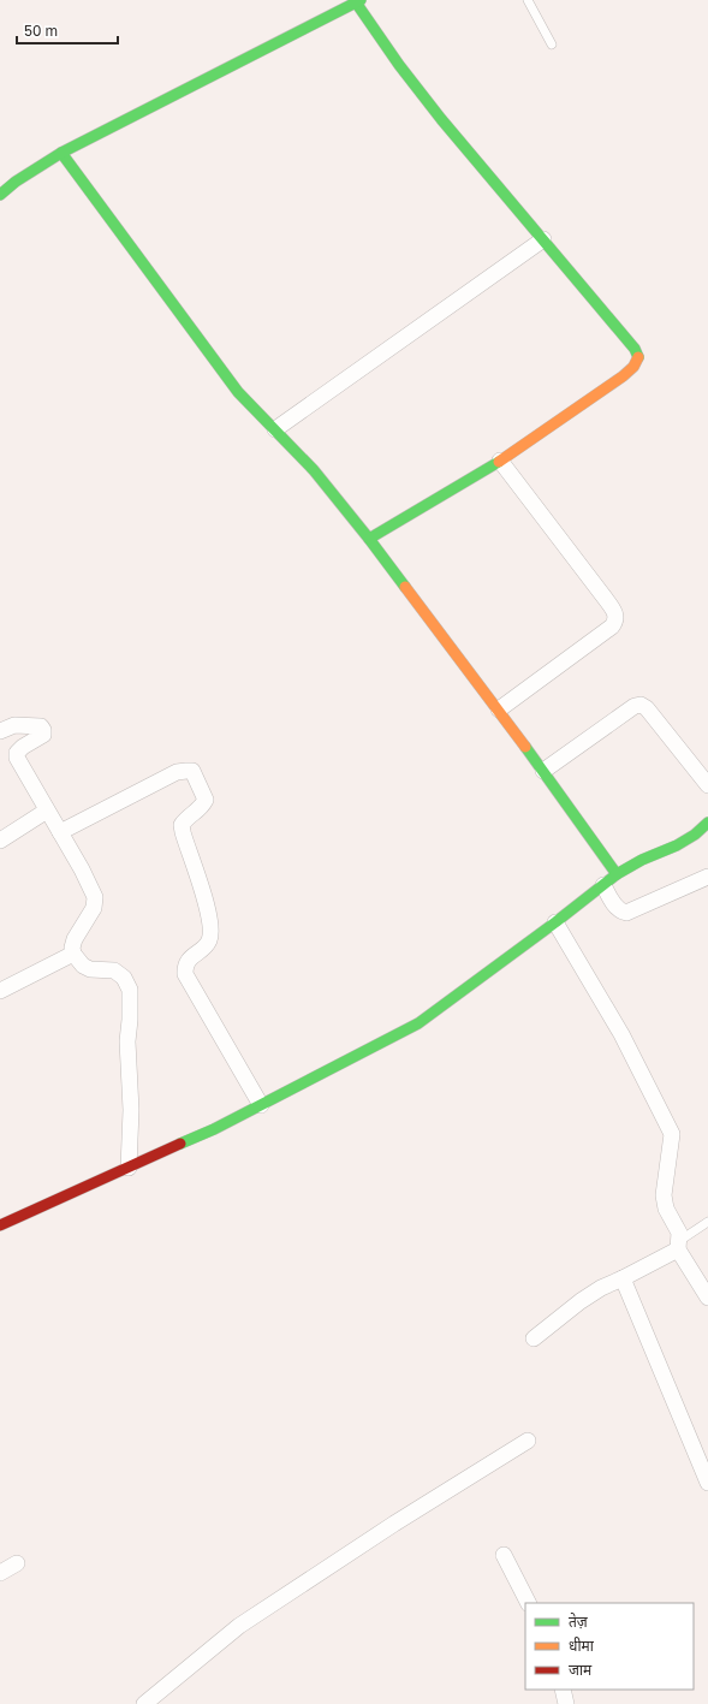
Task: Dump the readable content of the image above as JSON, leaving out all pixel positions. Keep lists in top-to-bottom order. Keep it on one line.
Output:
{"legend":["तेज़","धीमा","जाम"],"scale_bar":"50 m"}
